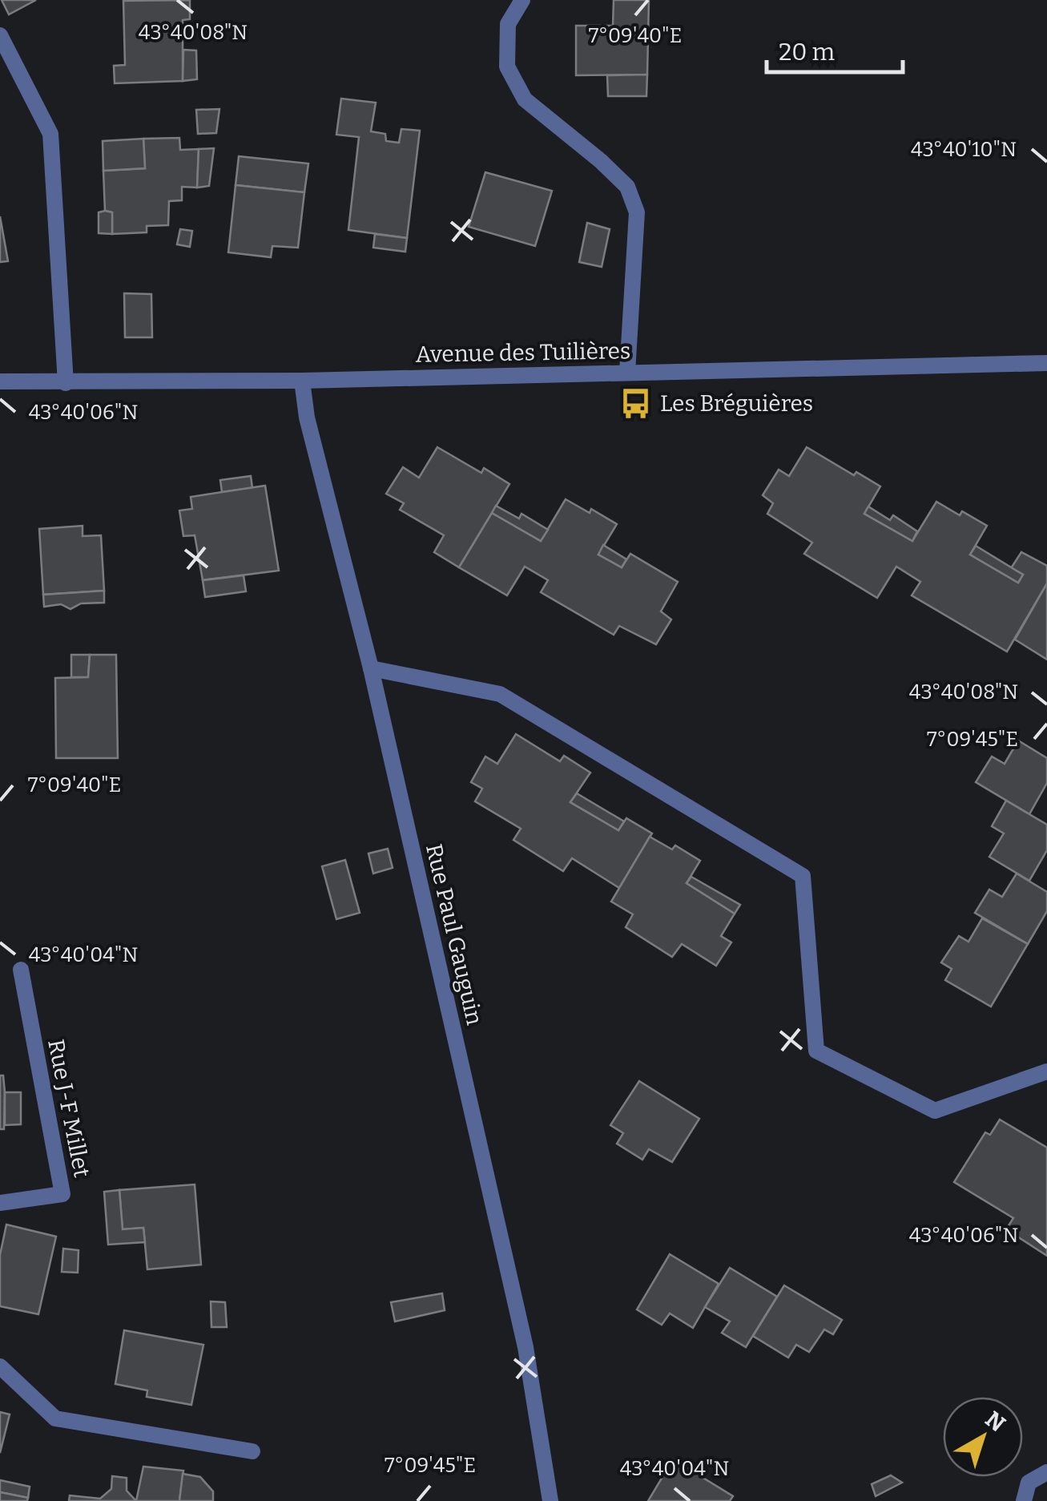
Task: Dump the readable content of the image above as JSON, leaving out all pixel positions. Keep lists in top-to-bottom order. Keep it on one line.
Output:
{"streets":{"street":["Avenue des Tuilières","Rue Paul Gauguin","Rue J-F Millet"]},"crossings":[["Avenue des Tuilières","Rue Paul Gauguin"]],"places":{"bus stop":["Les Bréguières"]},"scale_bar":"20 m","north":"top right","coordinates":["43°40'08\"N","7°09'40\"E","43°40'10\"N","43°40'06\"N","7°09'45\"E","43°40'04\"N"]}
